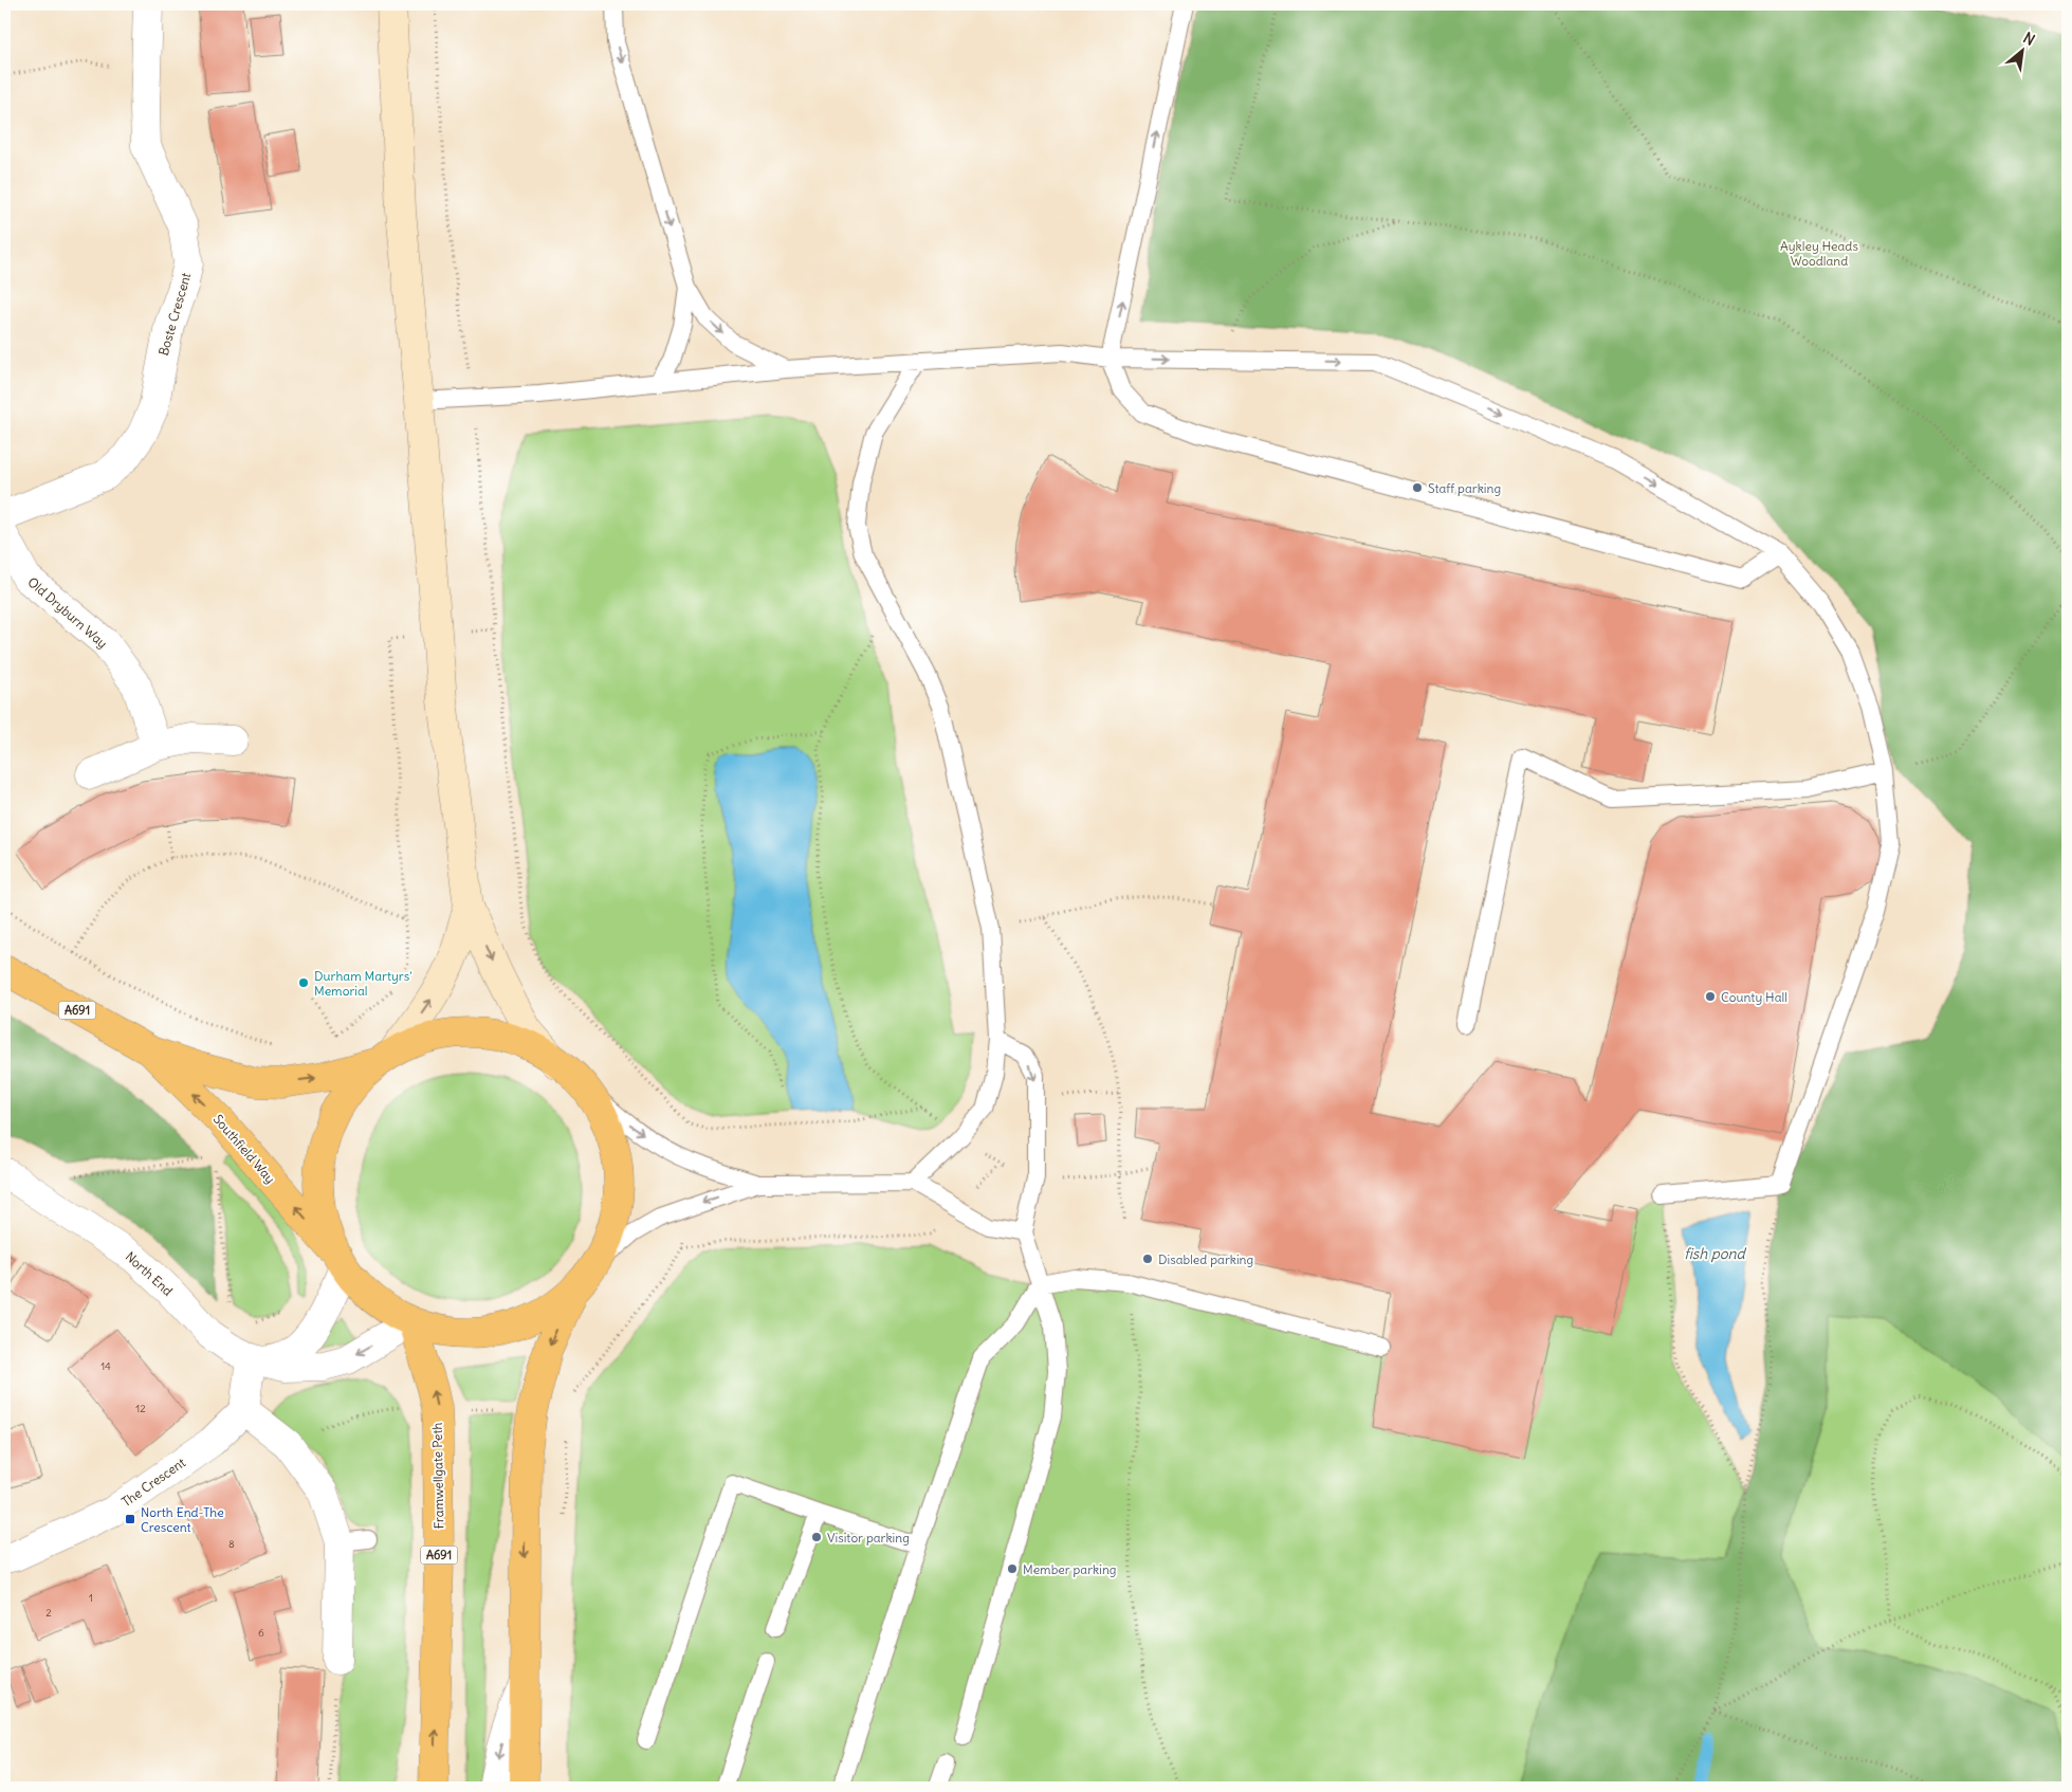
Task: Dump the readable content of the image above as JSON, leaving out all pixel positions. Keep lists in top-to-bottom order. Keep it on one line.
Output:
{"streets":{"highway":["A691","Southfield Way","Framwellgate Peth"],"street":["Boste Crescent","Old Dryburn Way","North End","The Crescent"]},"crossings":[["Southfield Way","North End"],["Southfield Way","Framwellgate Peth"],["North End","Framwellgate Peth"]],"water":["fish pond"],"parks":["Aykley Heads Woodland"],"places":{"other":["Staff parking","Durham Martyrs' Memorial","County Hall","Disabled parking","Visitor parking","Member parking"],"transit":["North End-The Crescent"]},"house_numbers":["14","12","8","1","2","6"],"north":"top right"}
